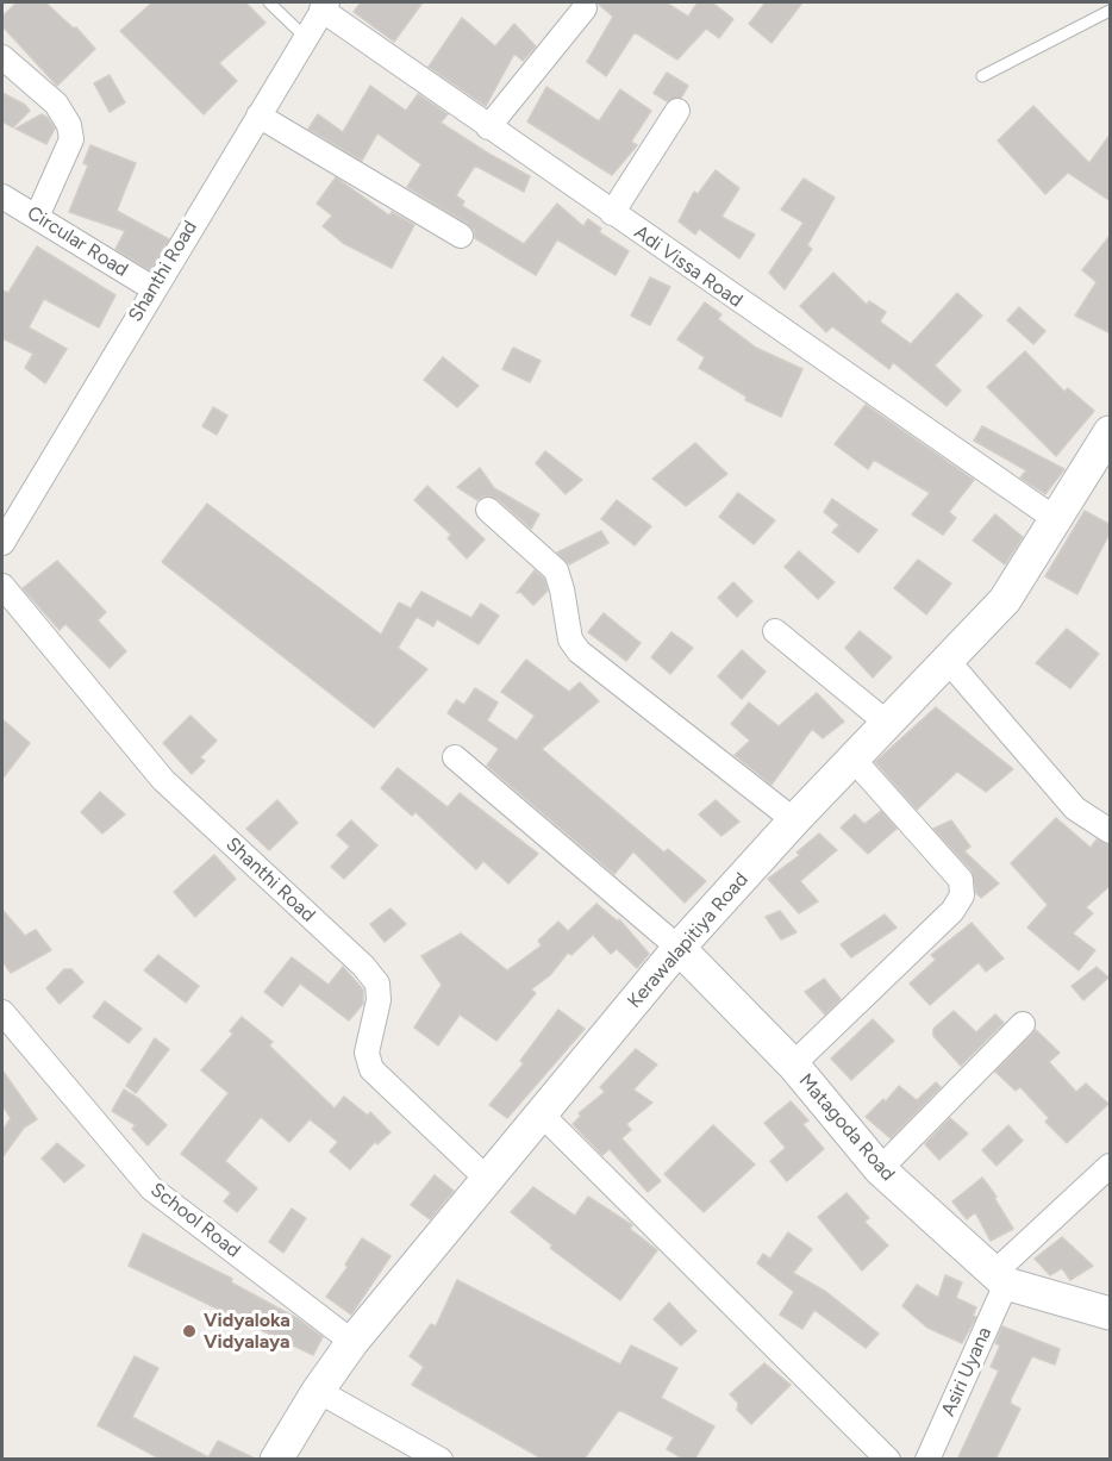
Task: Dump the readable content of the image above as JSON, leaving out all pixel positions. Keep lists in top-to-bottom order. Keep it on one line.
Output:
{"streets":{"street":["Circular Road","Adi Vissa Road","Shanthi Road","Kerawalapitiya Road","Matagoda Road","School Road","Asiri Uyana"]},"crossings":[["Circular Road","Shanthi Road"],["Adi Vissa Road","Shanthi Road"],["Adi Vissa Road","Kerawalapitiya Road"],["Shanthi Road","Kerawalapitiya Road"],["Kerawalapitiya Road","Matagoda Road"],["Kerawalapitiya Road","School Road"],["Matagoda Road","Asiri Uyana"]],"places":["Vidyaloka Vidyalaya"]}
